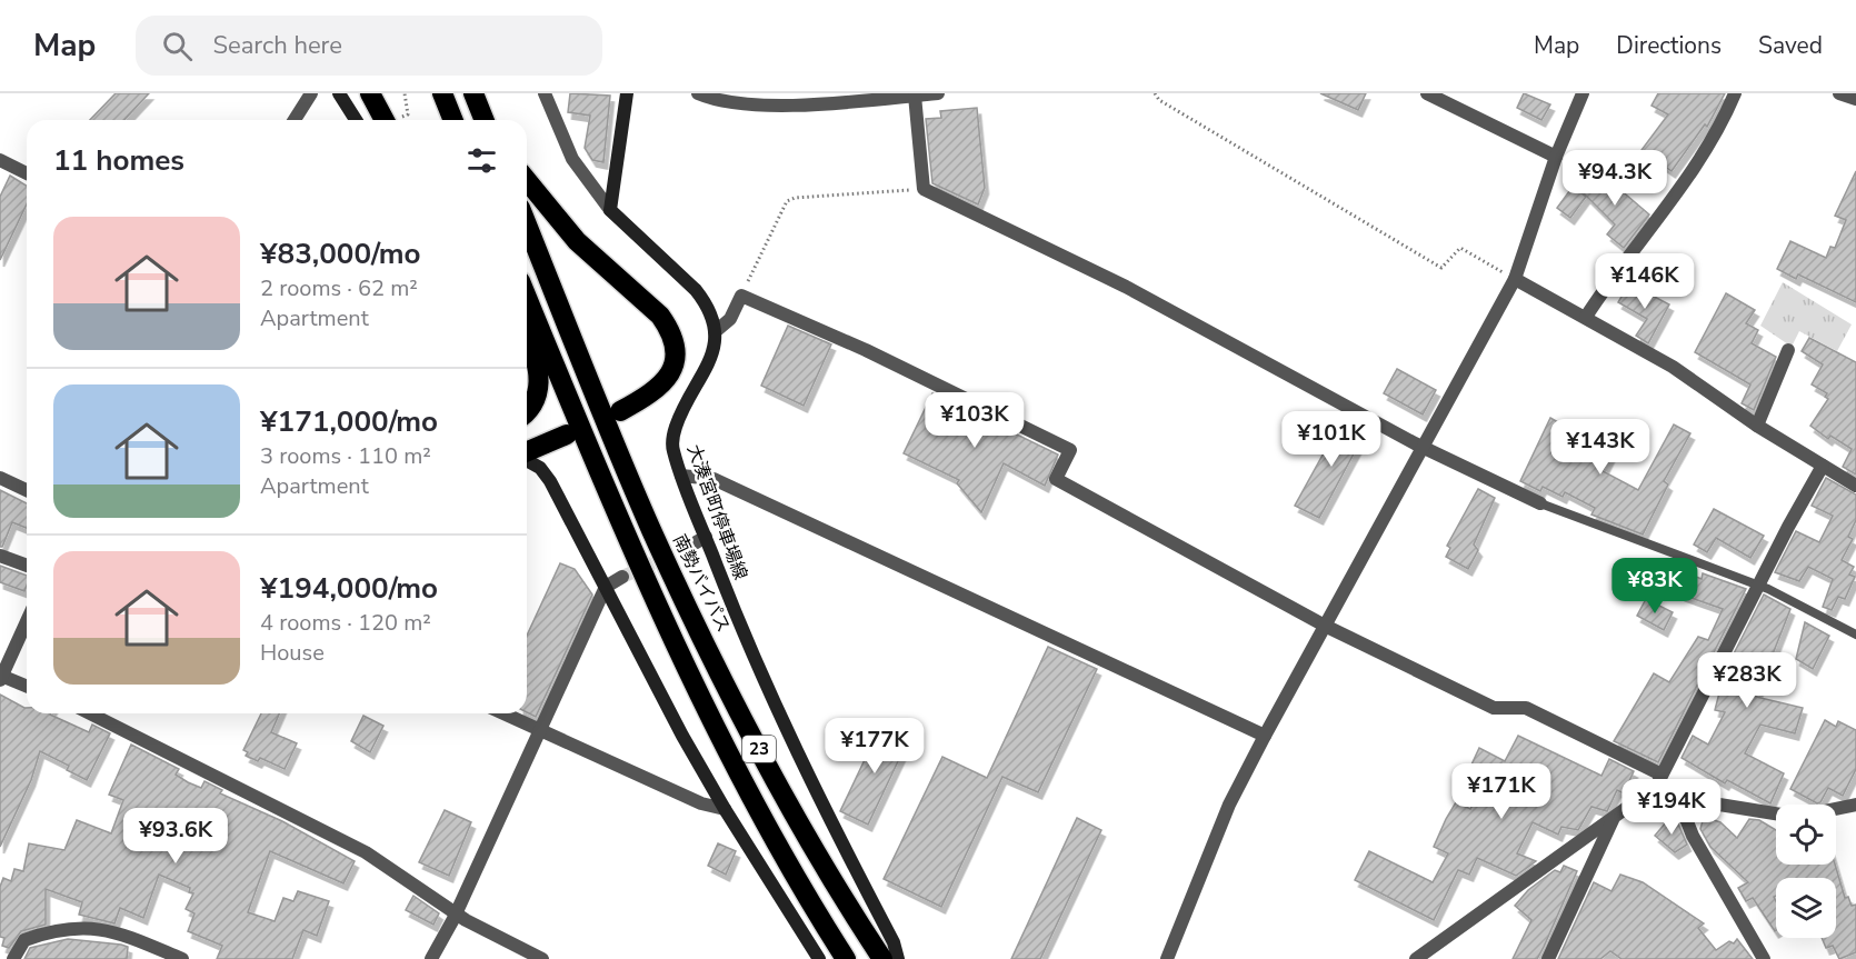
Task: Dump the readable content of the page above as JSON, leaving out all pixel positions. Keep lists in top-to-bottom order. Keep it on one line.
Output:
{"streets":{"highway":["南勢バイパス","23"],"main road":["大湊宮町停車場線"]},"page":{"header":"Map","search":"Search here","nav":["Map","Directions","Saved"],"heading":"11 homes","price":["¥94.3K","¥146K","¥103K","¥101K","¥143K","¥83K","¥283K","¥177K","¥171K","¥194K","¥93.6K"],"list":[{"name":"¥83,000/mo","note":"2 rooms · 62 m² · Apartment"},{"name":"¥171,000/mo","note":"3 rooms · 110 m² · Apartment"},{"name":"¥194,000/mo","note":"4 rooms · 120 m² · House"}]}}
